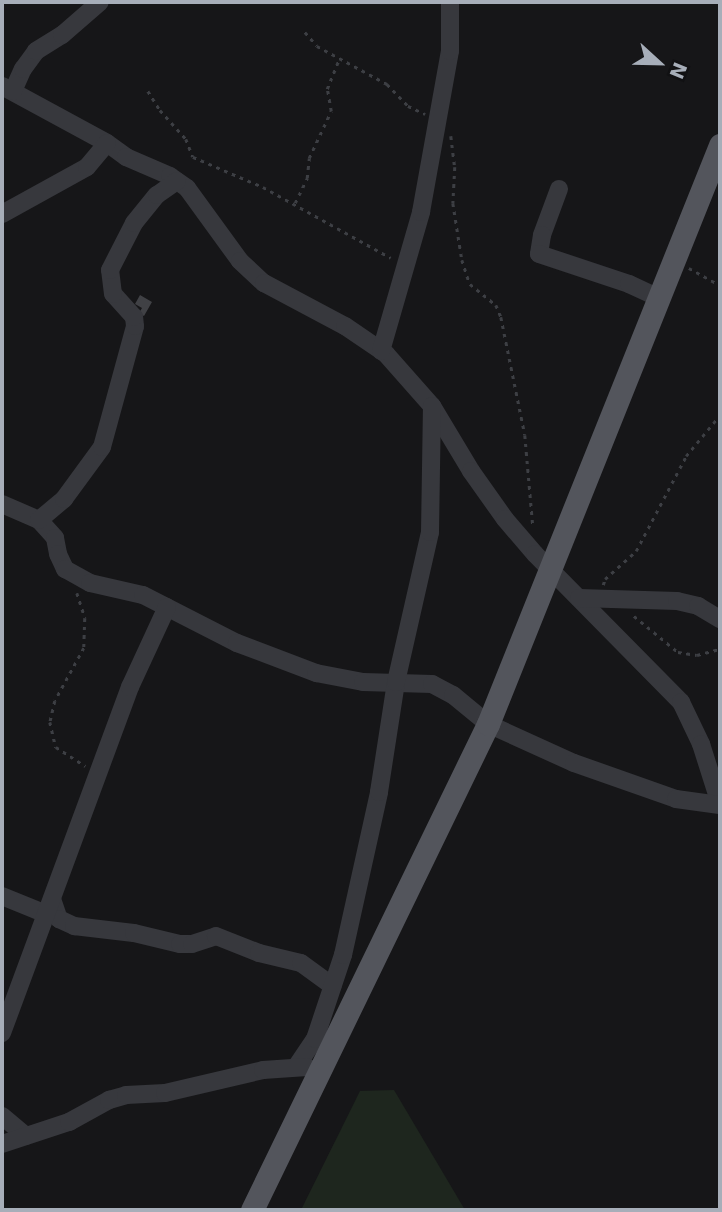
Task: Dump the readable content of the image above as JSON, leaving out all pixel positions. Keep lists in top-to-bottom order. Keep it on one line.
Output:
{"north":"right"}
